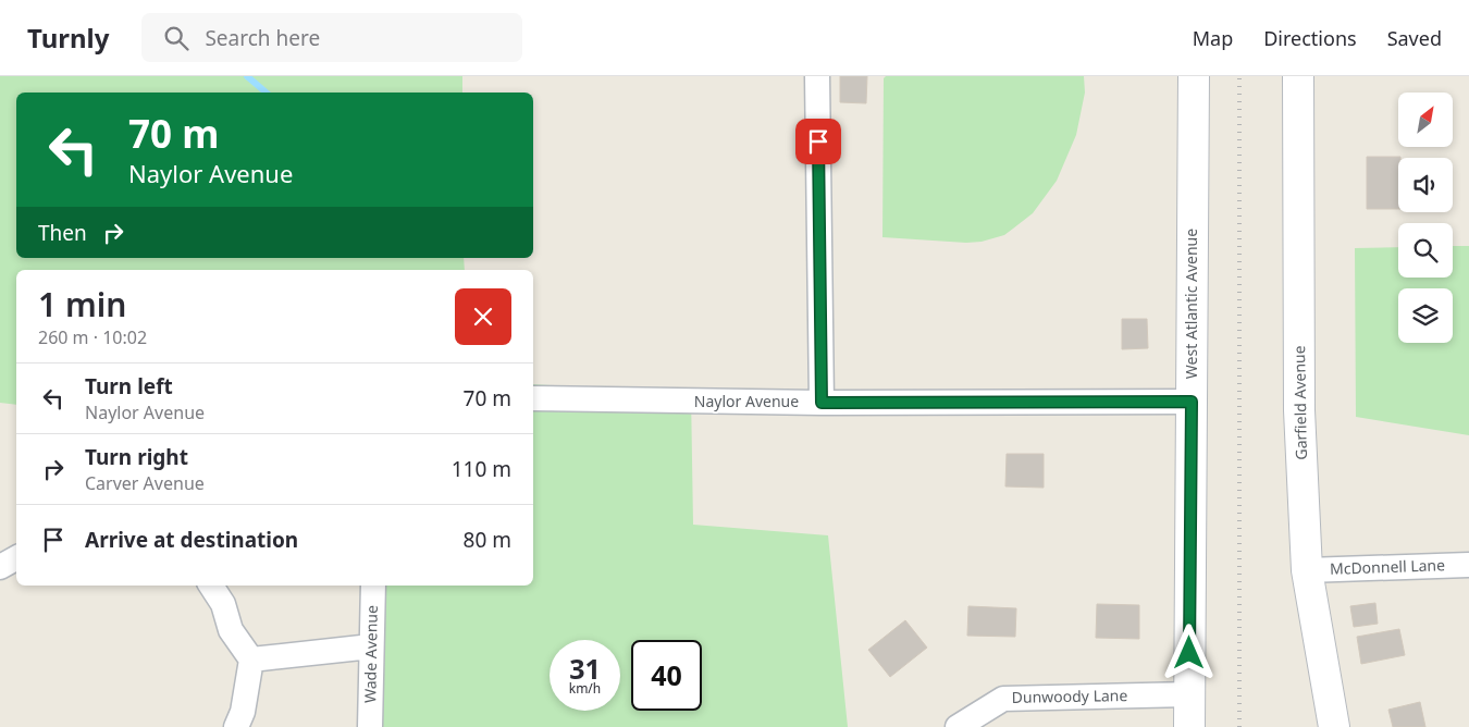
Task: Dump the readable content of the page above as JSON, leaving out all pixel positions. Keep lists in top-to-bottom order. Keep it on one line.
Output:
{"streets":{"street":["West Atlantic Avenue","Naylor Avenue","Garfield Avenue","McDonnell Lane","Wade Avenue","Dunwoody Lane"]},"crossings":[["West Atlantic Avenue","Naylor Avenue"],["West Atlantic Avenue","Dunwoody Lane"],["Garfield Avenue","McDonnell Lane"]],"north":"top right","page":{"header":"Turnly","search":"Search here","nav":["Map","Directions","Saved"],"turn":["70 m","Naylor Avenue"],"then":"Then","heading":["1 min","260 m · 10:02"],"list":[{"name":"Turn left","note":"Naylor Avenue","value":"70 m"},{"name":"Turn right","note":"Carver Avenue","value":"110 m"},{"name":"Arrive at destination","value":"80 m"}],"speed":"31 km/h","limit":"40"}}
